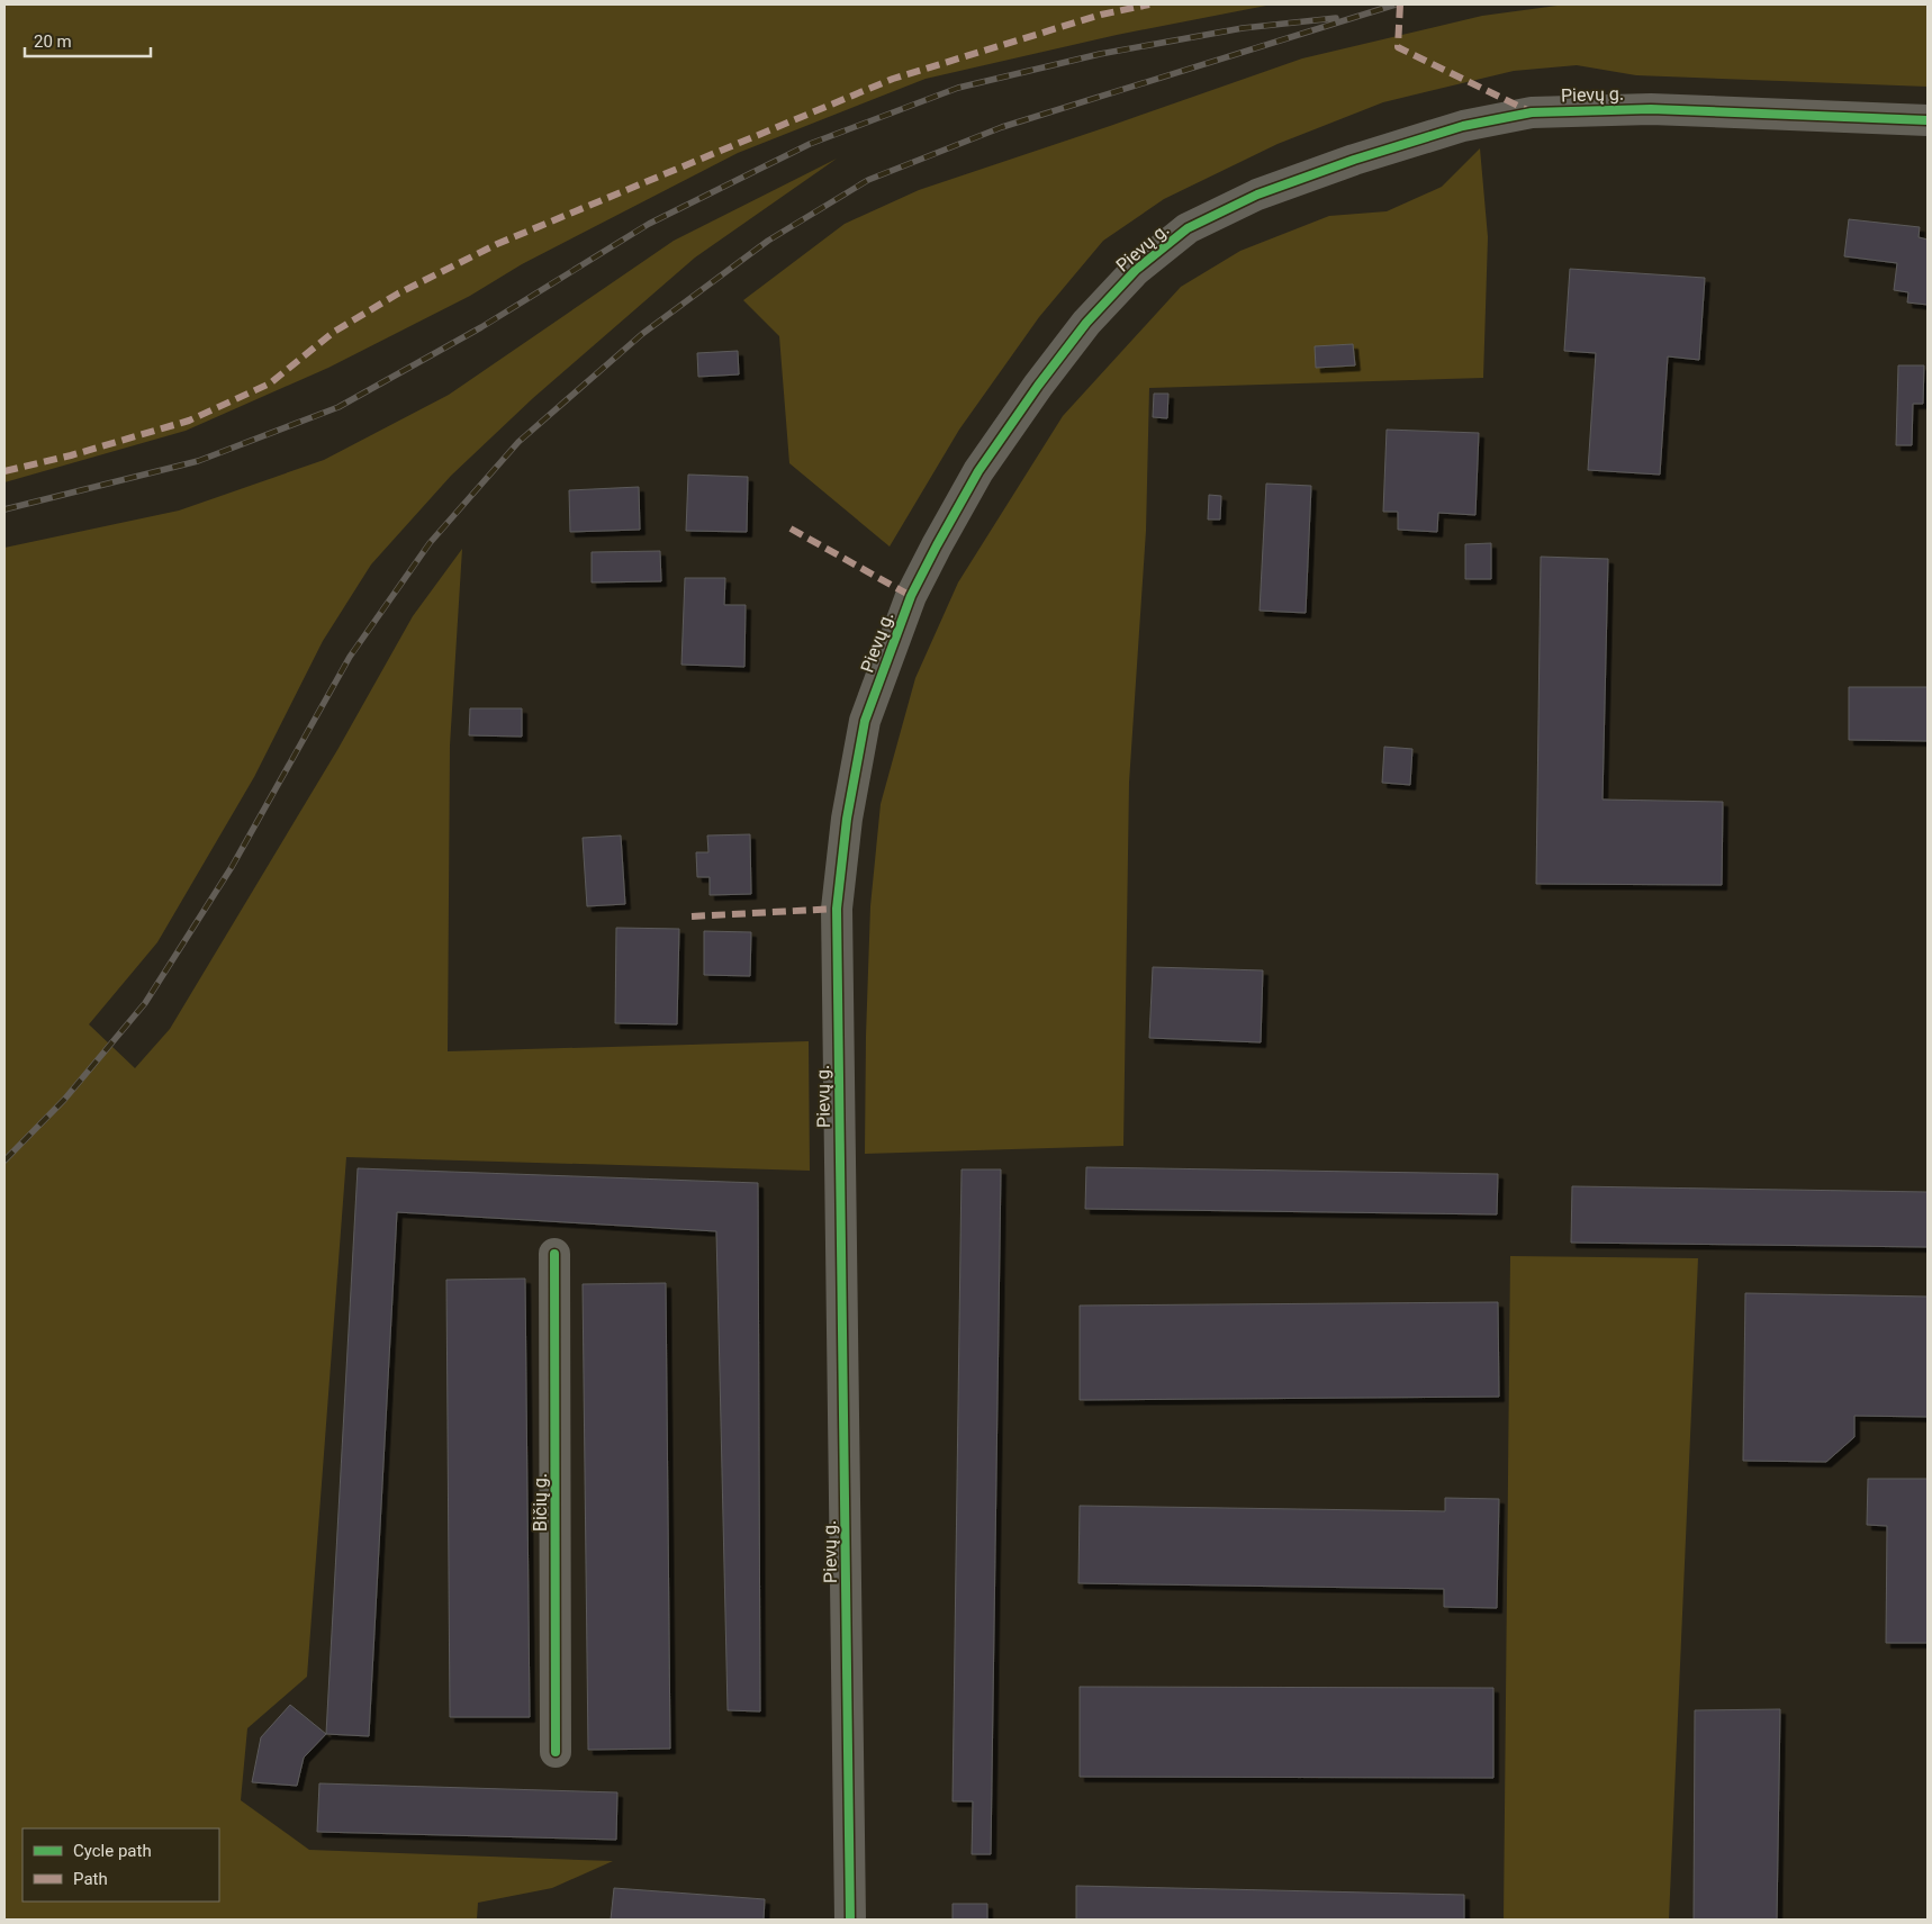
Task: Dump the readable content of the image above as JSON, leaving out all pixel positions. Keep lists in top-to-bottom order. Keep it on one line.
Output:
{"streets":{"street":["Pievų g.","Bičių g."]},"legend":["Cycle path","Path"],"scale_bar":"20 m"}
